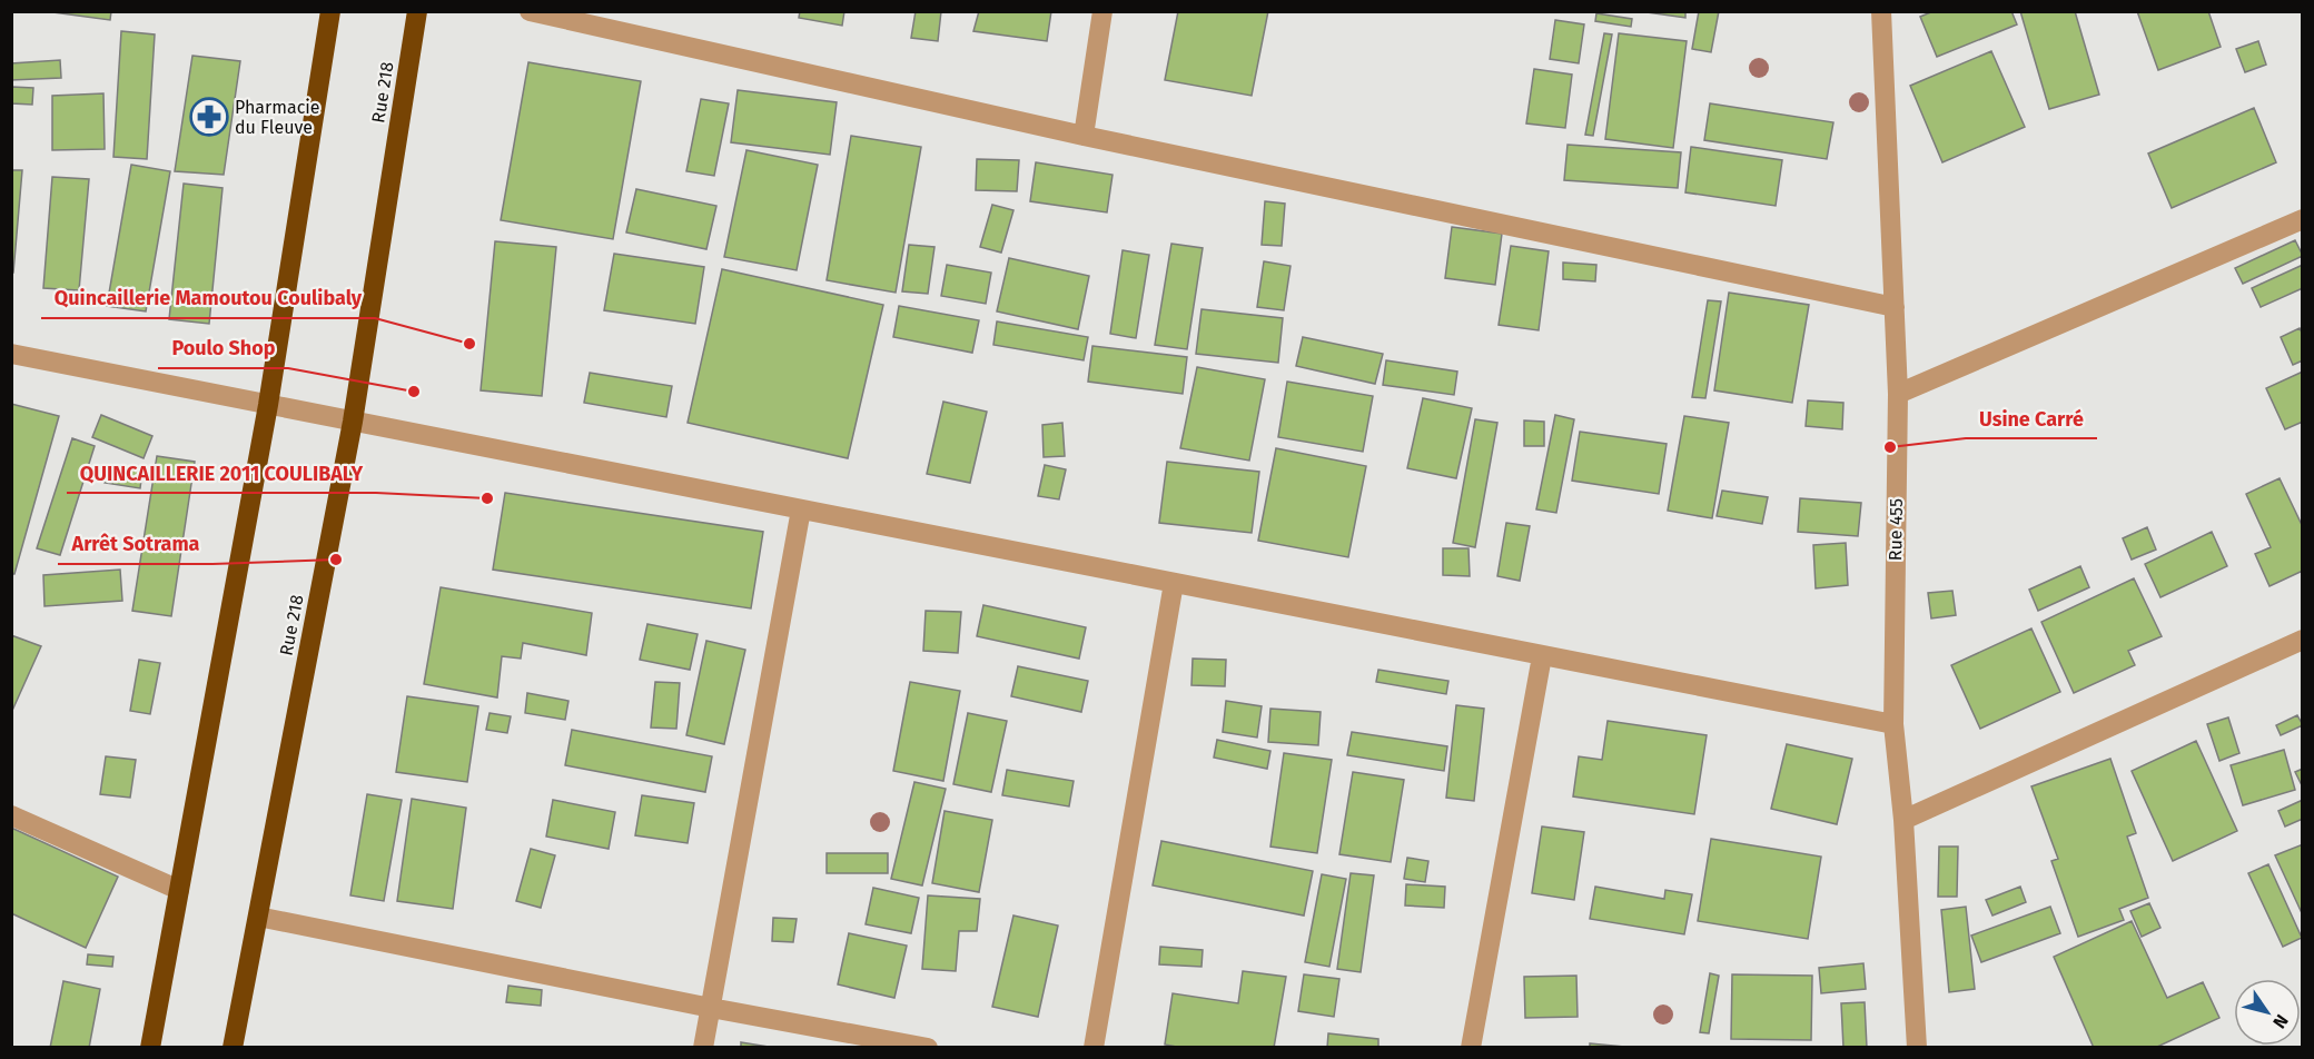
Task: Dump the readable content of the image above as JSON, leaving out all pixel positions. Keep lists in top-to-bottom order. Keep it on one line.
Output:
{"streets":{"highway":["Rue 218"],"street":["Rue 455"]},"places":{"pharmacy":["Pharmacie du Fleuve"],"other":["Quincaillerie Mamoutou Coulibaly","Poulo Shop","Usine Carré","QUINCAILLERIE 2011 COULIBALY","Arrêt Sotrama"]},"north":"bottom right"}
